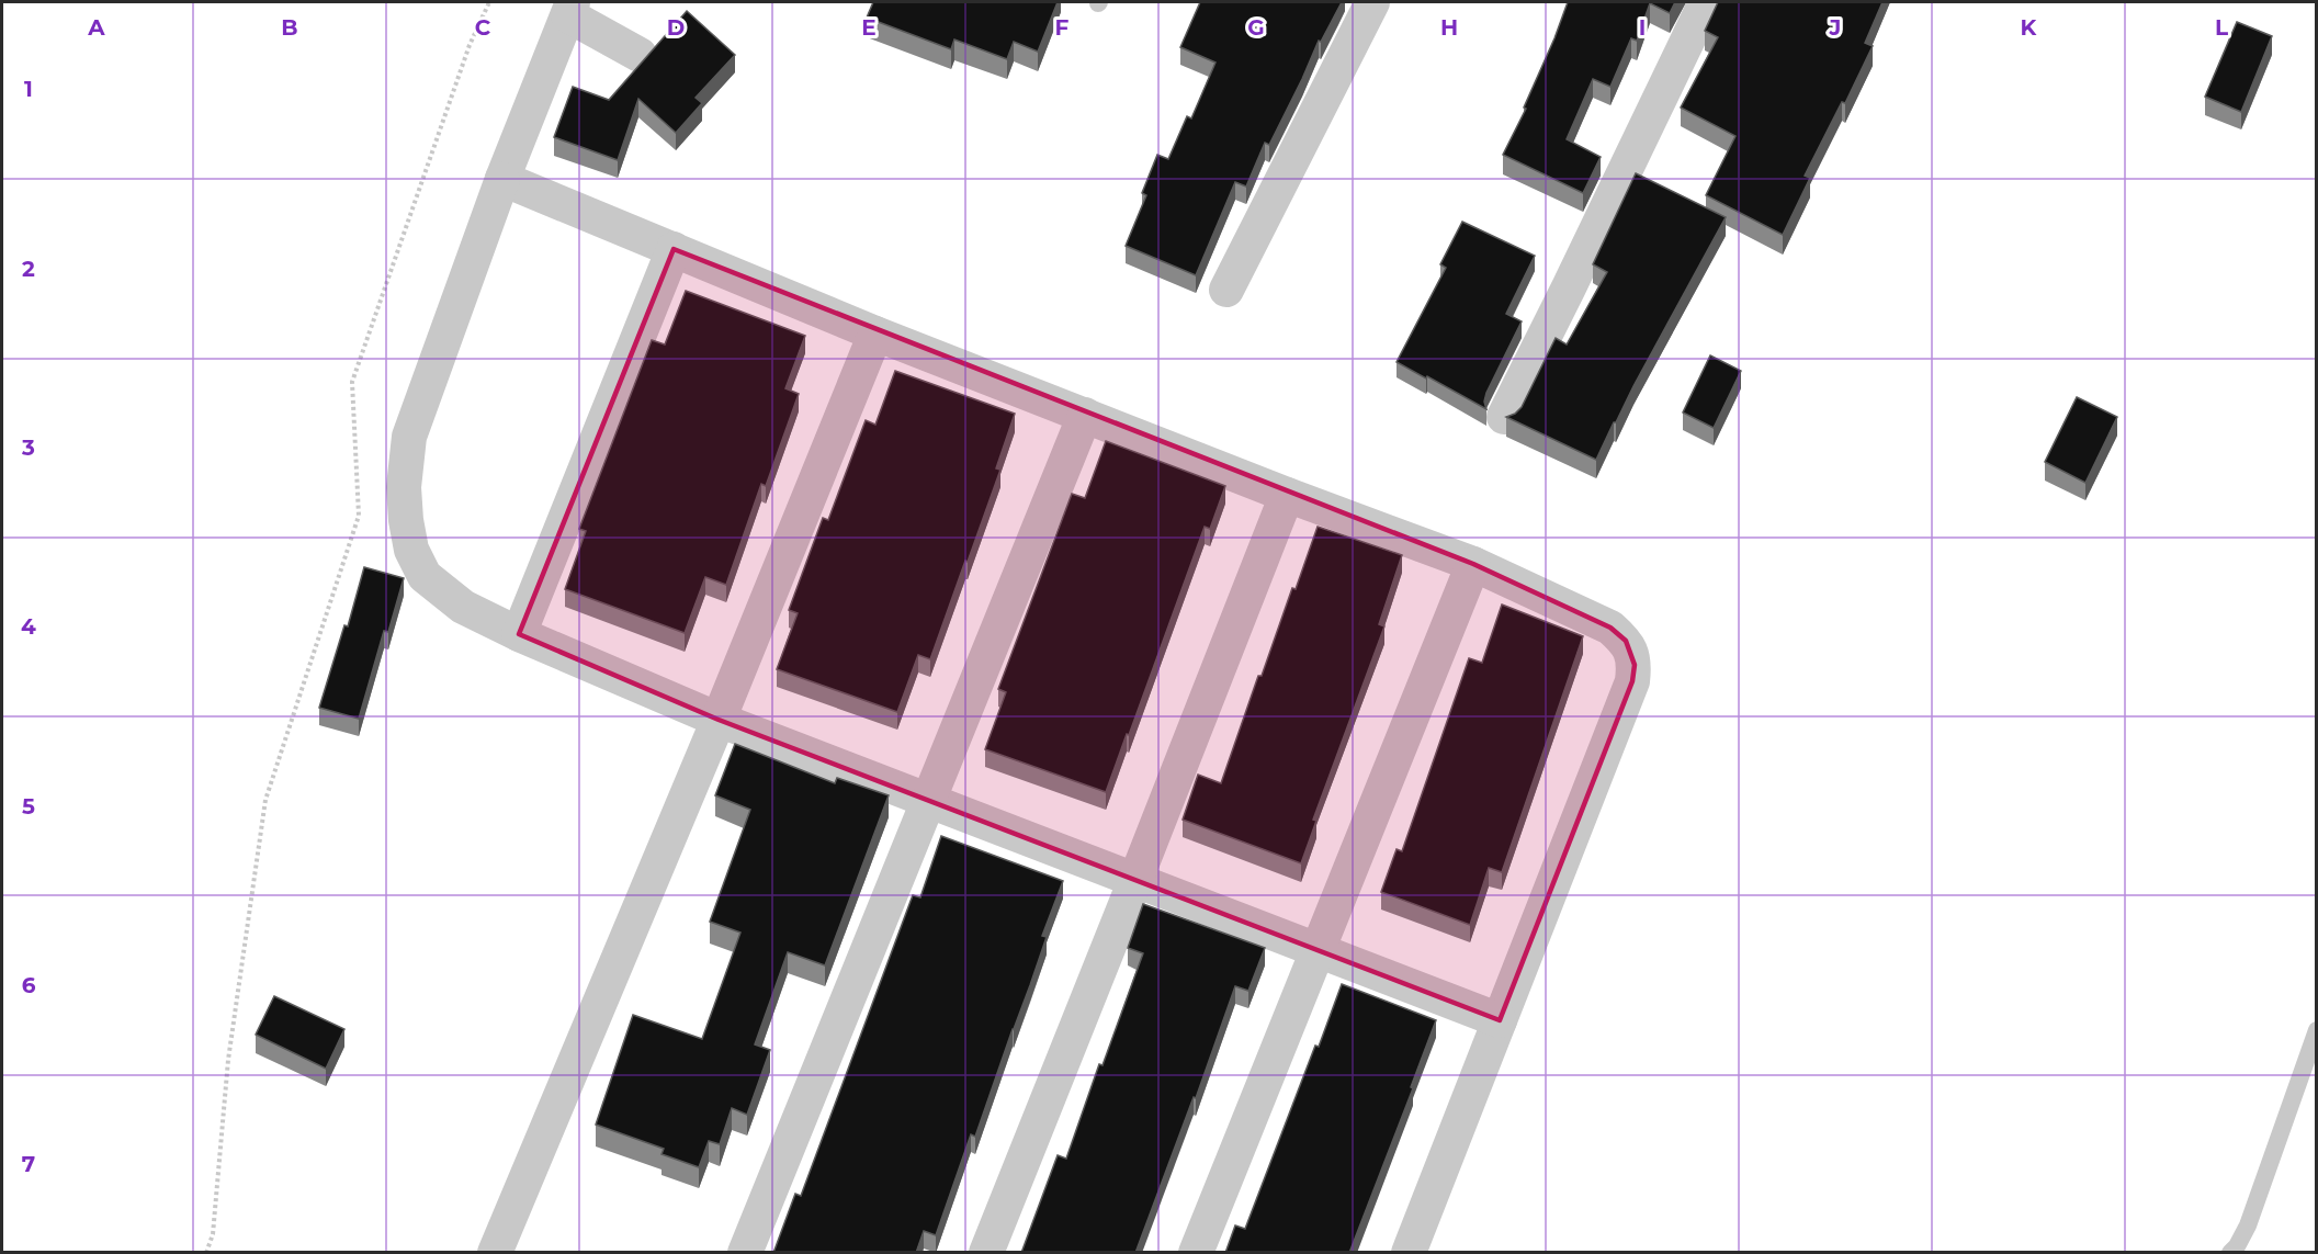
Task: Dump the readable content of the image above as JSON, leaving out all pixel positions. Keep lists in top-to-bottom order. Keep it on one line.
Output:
{"grid":{"columns":["A","B","C","D","E","F","G","H","I","J","K","L"],"rows":["1","2","3","4","5","6","7"]}}
